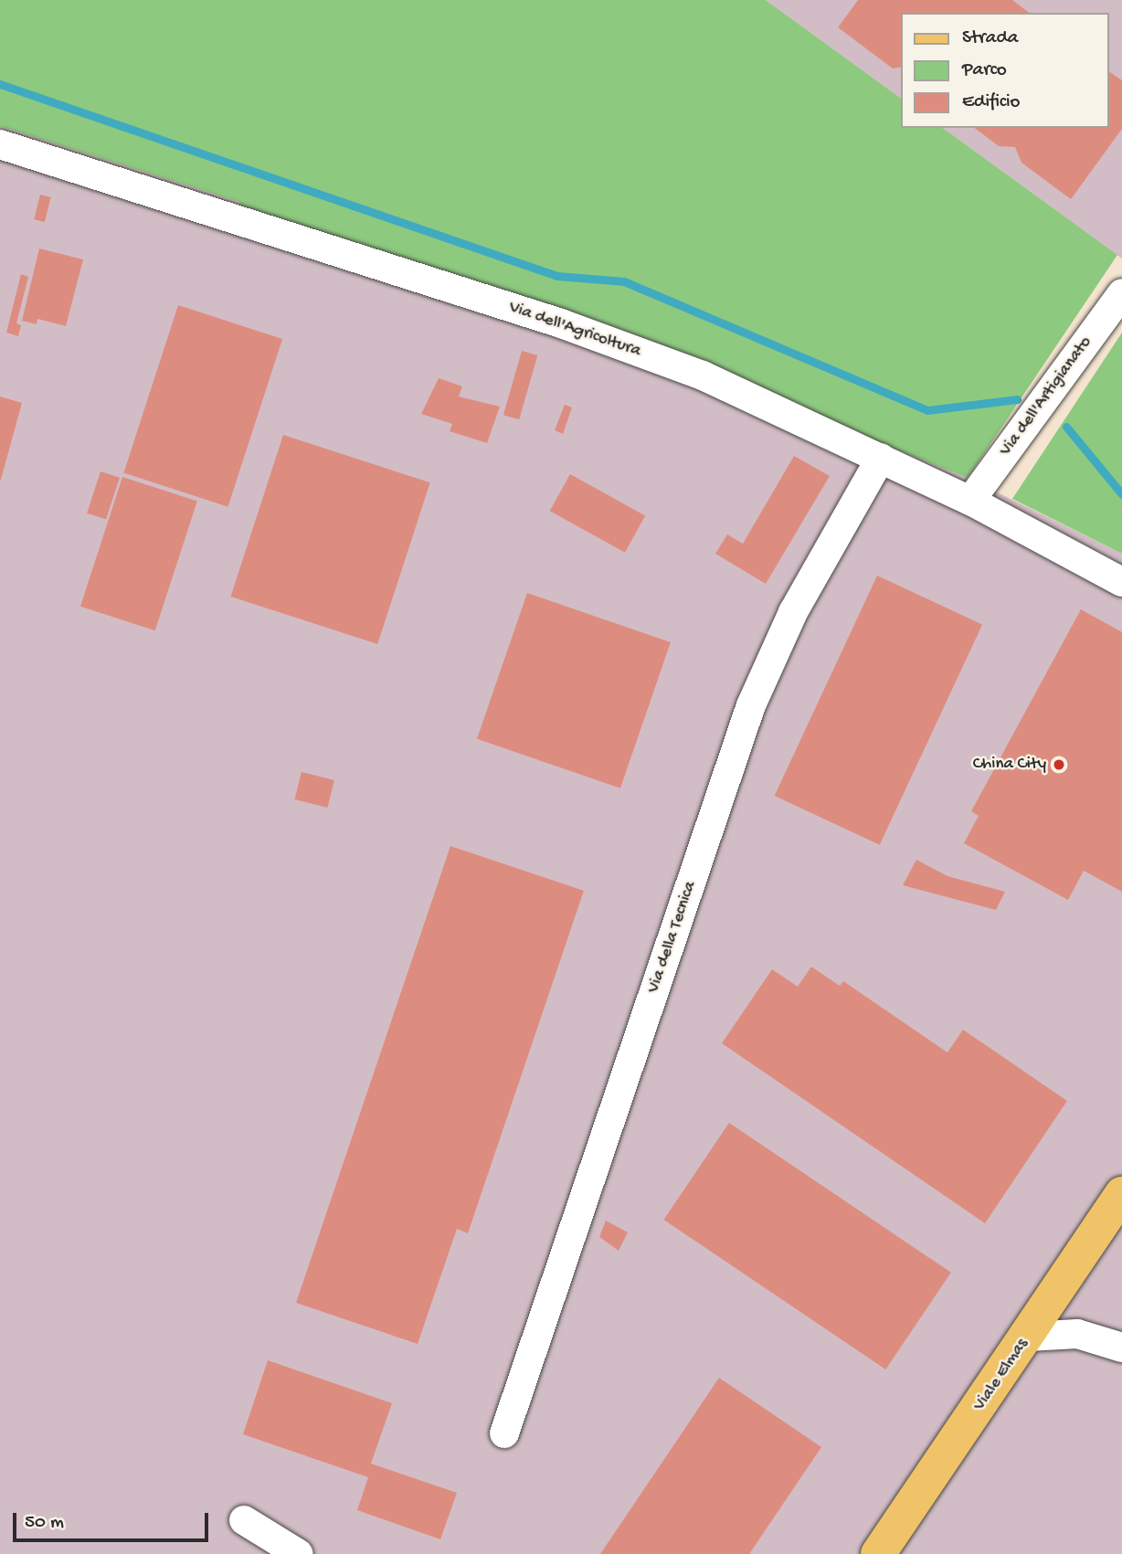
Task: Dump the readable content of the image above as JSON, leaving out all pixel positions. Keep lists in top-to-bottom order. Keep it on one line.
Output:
{"streets":{"main road":["Viale Elmas"],"street":["Via dell'Agricoltura","Via dell'Artigianato","Via della Tecnica"]},"crossings":[["Via dell'Agricoltura","Via dell'Artigianato"],["Via dell'Agricoltura","Via della Tecnica"]],"places":["China City"],"legend":["Strada","Parco","Edificio"],"scale_bar":"50 m"}
